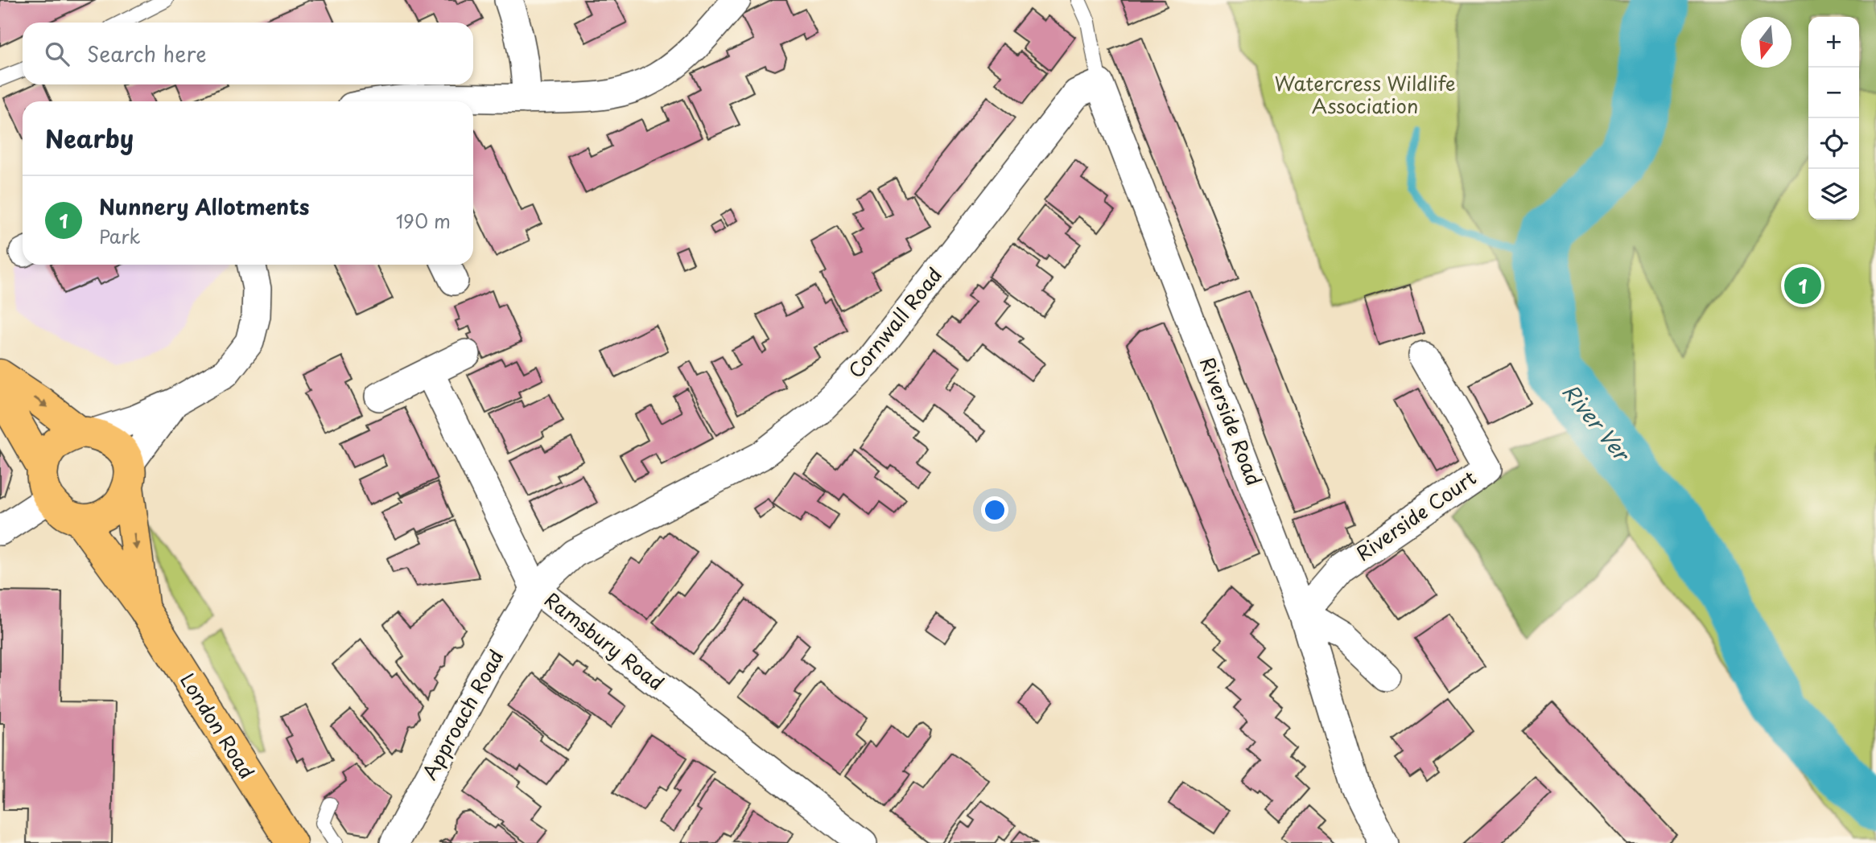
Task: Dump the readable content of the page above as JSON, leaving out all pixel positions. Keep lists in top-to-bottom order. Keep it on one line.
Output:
{"streets":{"main road":["London Road"],"street":["Cornwall Road","Riverside Road","Riverside Court","Ramsbury Road","Approach Road"]},"crossings":[["Cornwall Road","Riverside Road"],["Cornwall Road","Ramsbury Road"],["Cornwall Road","Approach Road"],["Riverside Road","Riverside Court"],["Ramsbury Road","Approach Road"]],"water":["River Ver"],"parks":["Watercress Wildlife Association"],"north":"bottom","page":{"map_buttons":["+","−"],"search":"Search here","heading":"Nearby","list":[{"mark":"1","name":"Nunnery Allotments","note":"Park","value":"190 m"}],"pins":"1"}}
